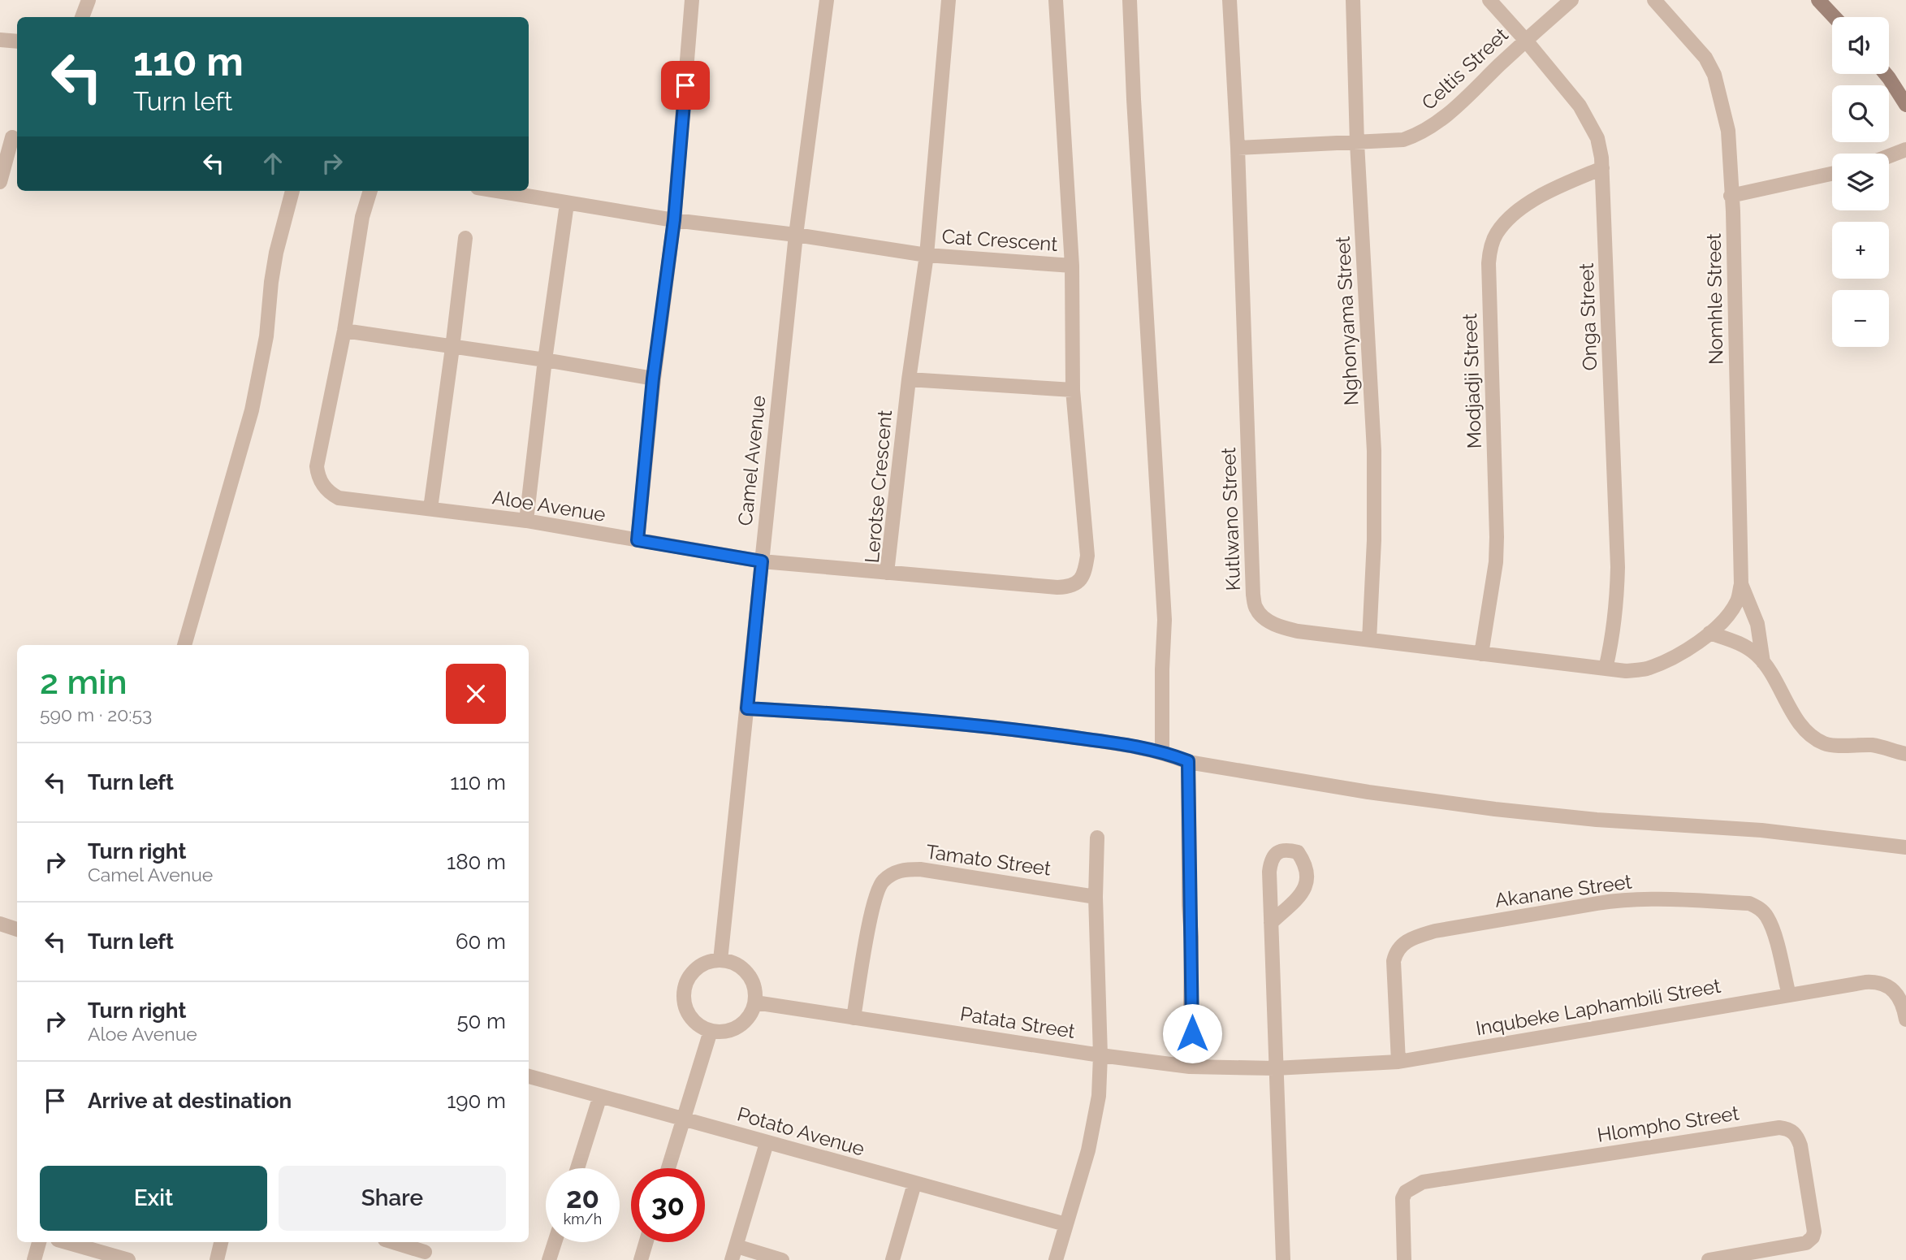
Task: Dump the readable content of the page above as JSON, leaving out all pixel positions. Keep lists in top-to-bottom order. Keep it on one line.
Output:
{"streets":{"street":["Celtis Street","Cat Crescent","Nomhle Street","Onga Street","Nghonyama Street","Modjadji Street","Camel Avenue","Lerotse Crescent","Aloe Avenue","Kutlwano Street","Tamato Street","Akanane Street","Inqubeke Laphambili Street","Patata Street","Hlompho Street","Potato Avenue"]},"crossings":[["Celtis Street","Onga Street"],["Celtis Street","Nghonyama Street"],["Celtis Street","Kutlwano Street"],["Cat Crescent","Camel Avenue"],["Cat Crescent","Lerotse Crescent"],["Nomhle Street","Kutlwano Street"],["Onga Street","Modjadji Street"],["Onga Street","Kutlwano Street"],["Nghonyama Street","Kutlwano Street"],["Modjadji Street","Kutlwano Street"],["Camel Avenue","Aloe Avenue"],["Camel Avenue","Patata Street"],["Lerotse Crescent","Aloe Avenue"],["Tamato Street","Patata Street"],["Akanane Street","Inqubeke Laphambili Street"],["Inqubeke Laphambili Street","Patata Street"]],"page":{"map_buttons":["+","−"],"turn":["110 m","Turn left"],"heading":["2 min","590 m · 20:53"],"list":[{"name":"Turn left","value":"110 m"},{"name":"Turn right","note":"Camel Avenue","value":"180 m"},{"name":"Turn left","value":"60 m"},{"name":"Turn right","note":"Aloe Avenue","value":"50 m"},{"name":"Arrive at destination","value":"190 m"}],"buttons":["Exit","Share"],"speed":"20 km/h","limit":"30"}}
